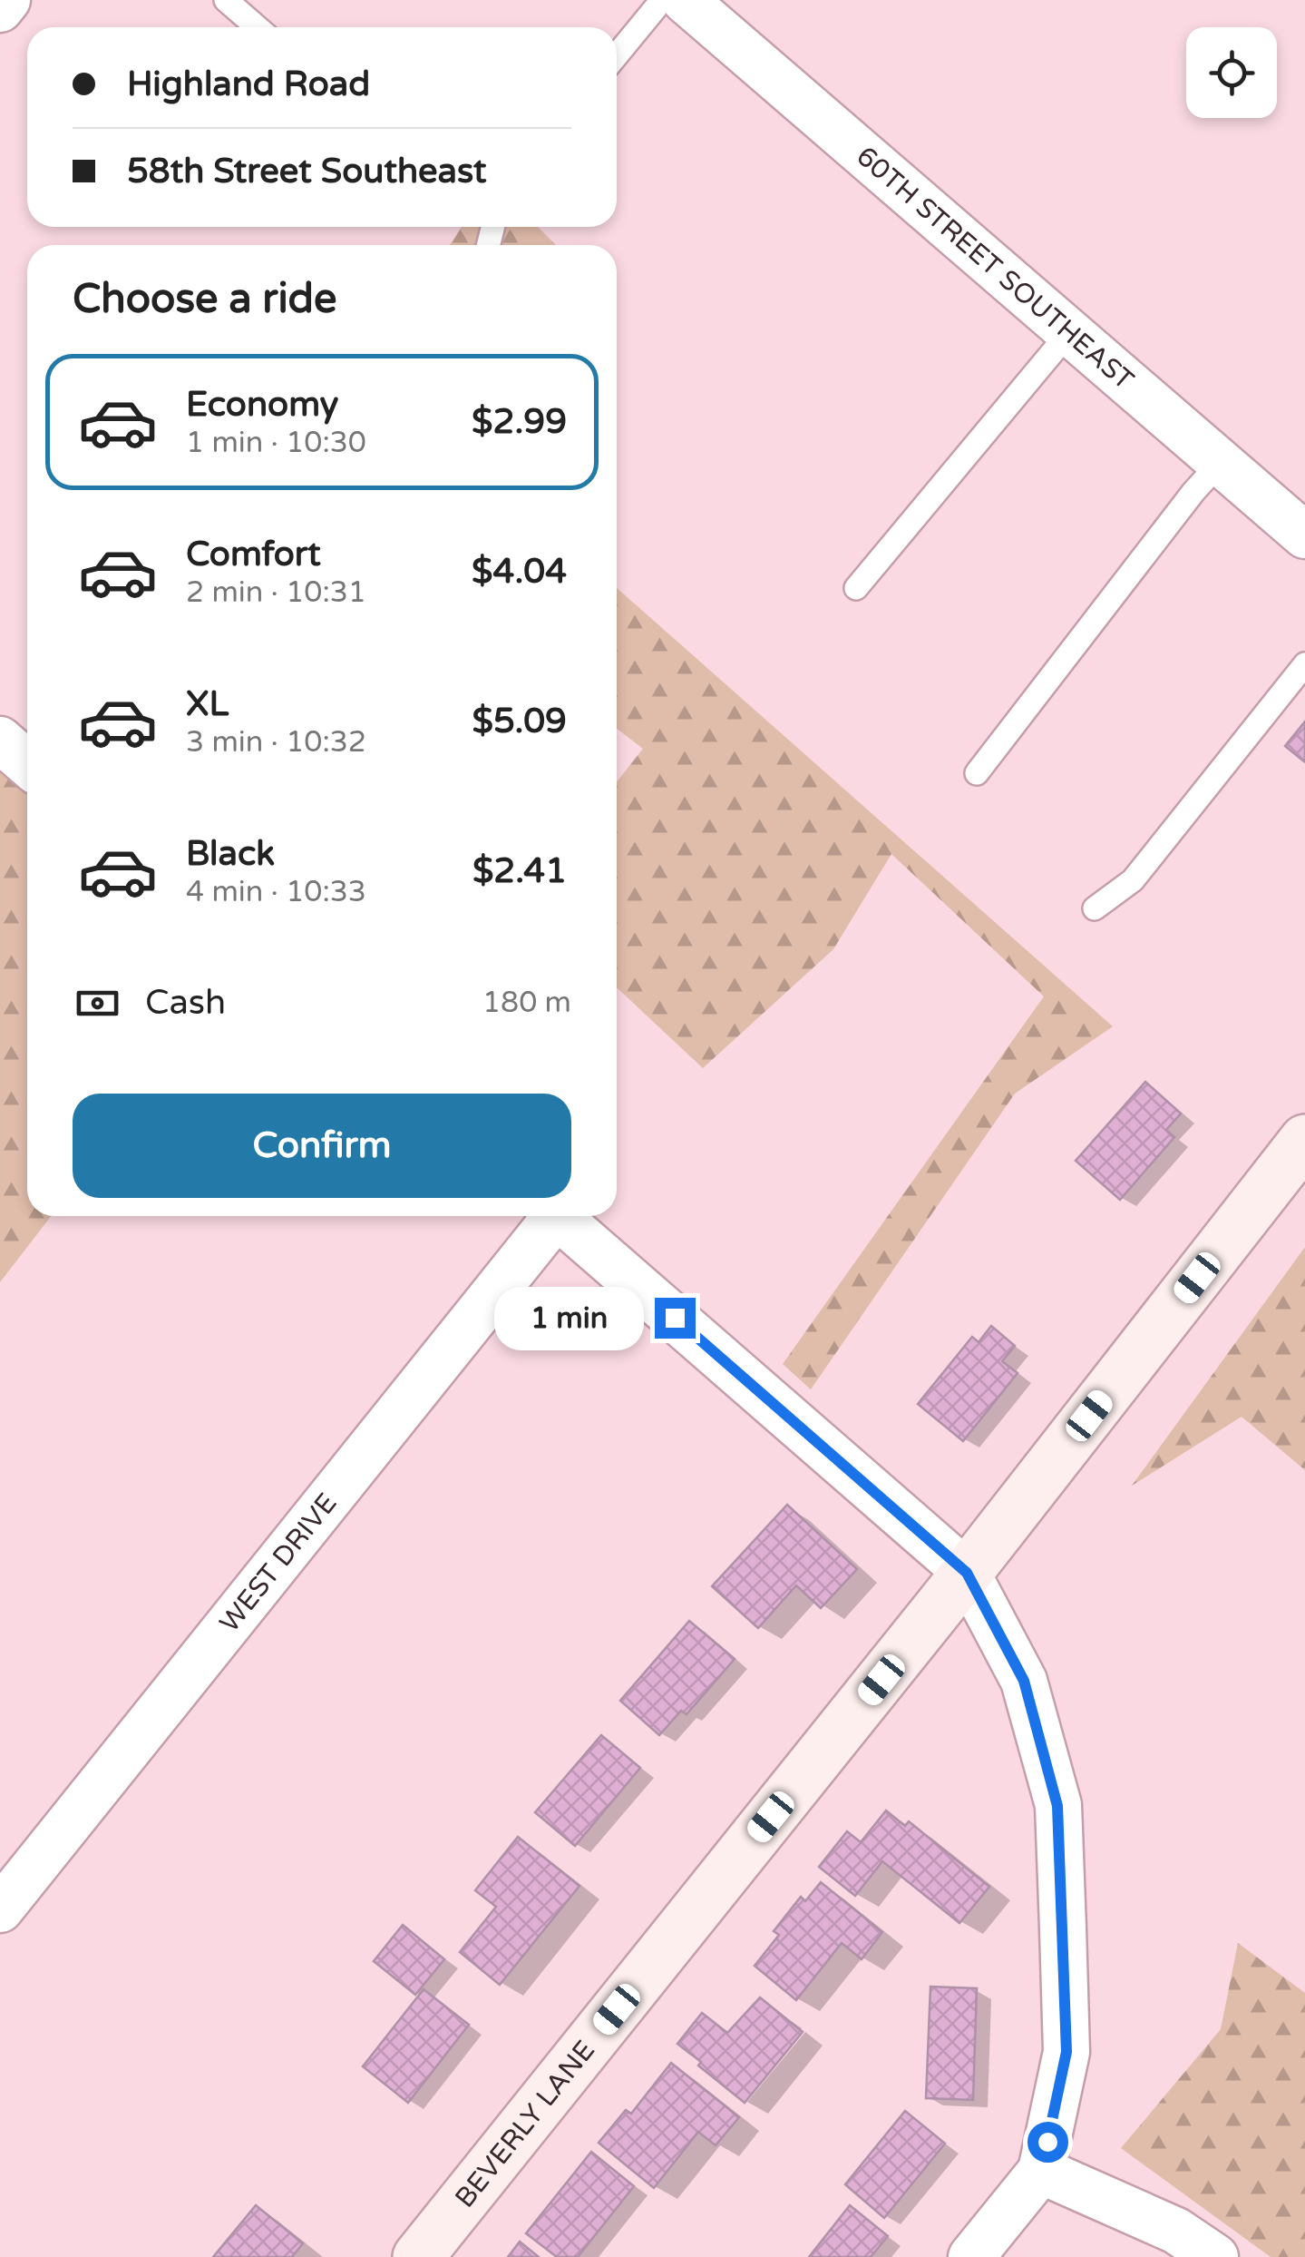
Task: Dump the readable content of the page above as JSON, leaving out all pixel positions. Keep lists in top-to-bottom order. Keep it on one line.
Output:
{"streets":{"street":["60TH STREET SOUTHEAST","WEST DRIVE","BEVERLY LANE"]},"page":{"banner":["Highland Road","58th Street Southeast"],"heading":"Choose a ride","list":[{"name":"Economy","note":"1 min · 10:30","value":"$2.99"},{"name":"Comfort","note":"2 min · 10:31","value":"$4.04"},{"name":"XL","note":"3 min · 10:32","value":"$5.09"},{"name":"Black","note":"4 min · 10:33","value":"$2.41"}],"pay":["Cash","180 m"],"buttons":"Confirm","bubble":"1 min"}}
